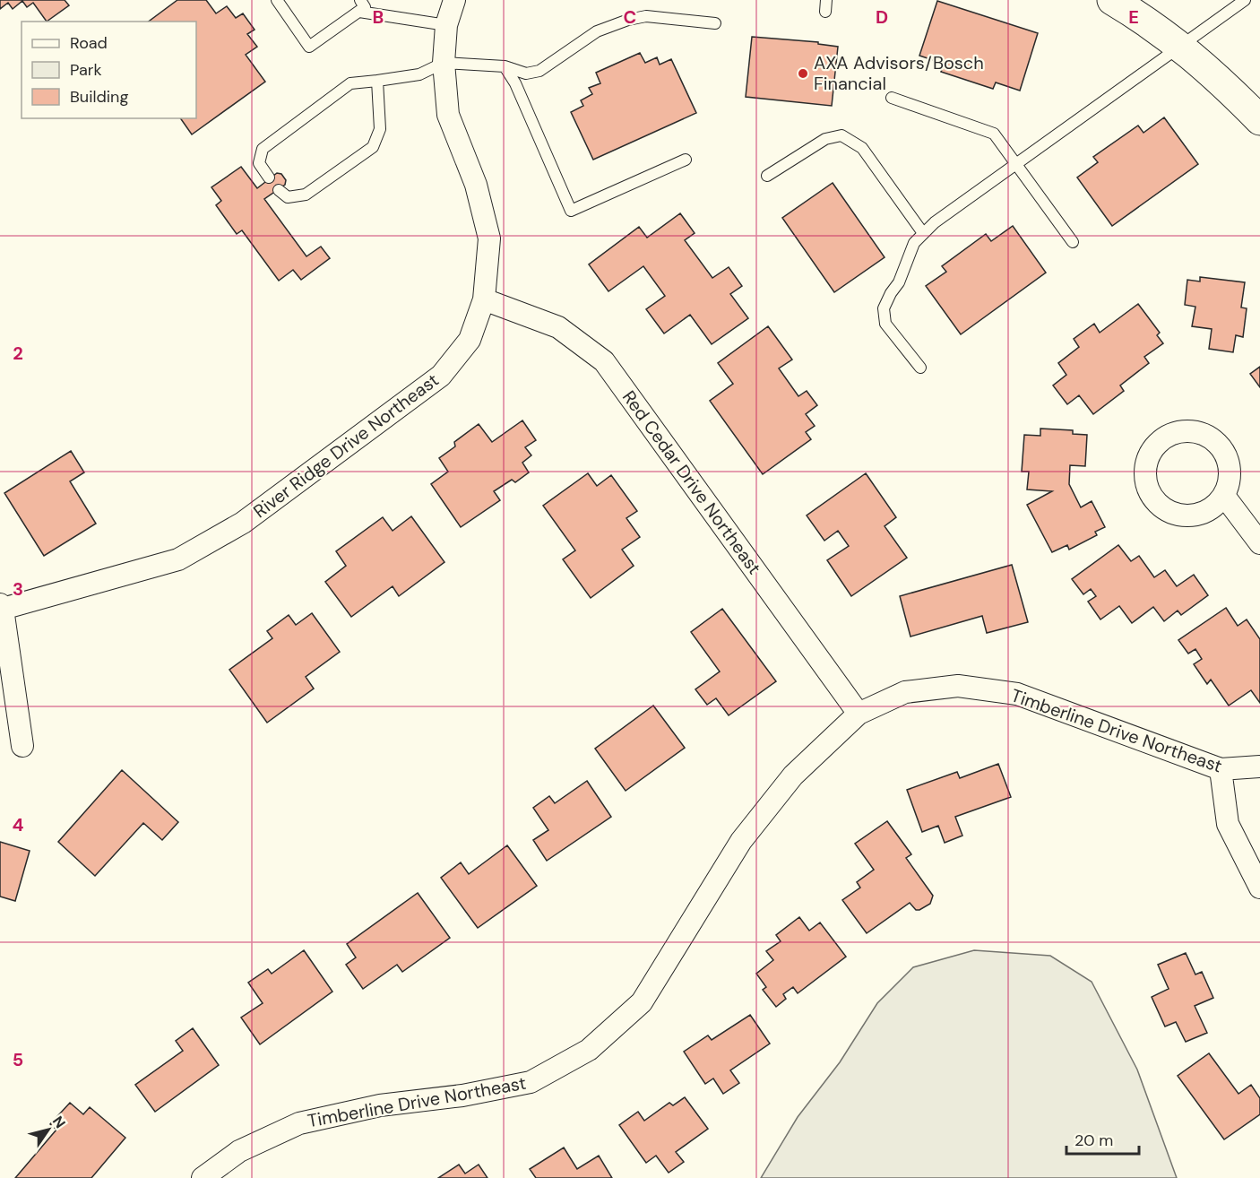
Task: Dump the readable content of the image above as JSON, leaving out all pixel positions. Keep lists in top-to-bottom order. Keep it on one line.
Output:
{"streets":{"street":["River Ridge Drive Northeast","Red Cedar Drive Northeast","Timberline Drive Northeast"]},"crossings":[["River Ridge Drive Northeast","Red Cedar Drive Northeast"],["Red Cedar Drive Northeast","Timberline Drive Northeast"]],"places":["AXA Advisors/Bosch Financial"],"legend":["Road","Park","Building"],"scale_bar":"20 m","north":"top right","grid":{"columns":["B","C","D","E"],"rows":["2","3","4","5"]}}
